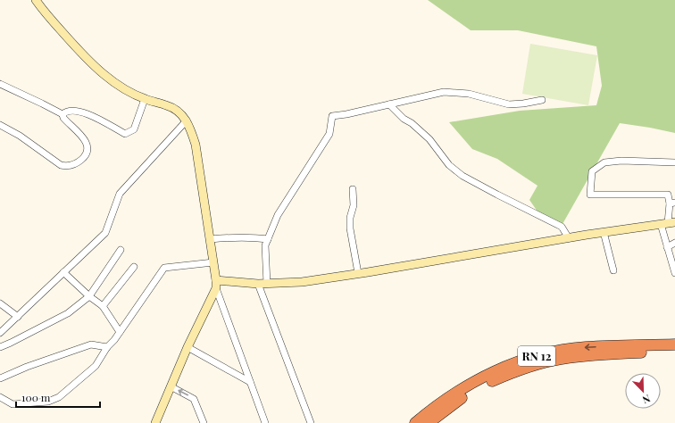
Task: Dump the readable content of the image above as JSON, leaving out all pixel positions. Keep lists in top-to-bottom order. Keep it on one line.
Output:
{"streets":{"highway":["RN 12"]},"scale_bar":"100 m","north":"bottom right"}
